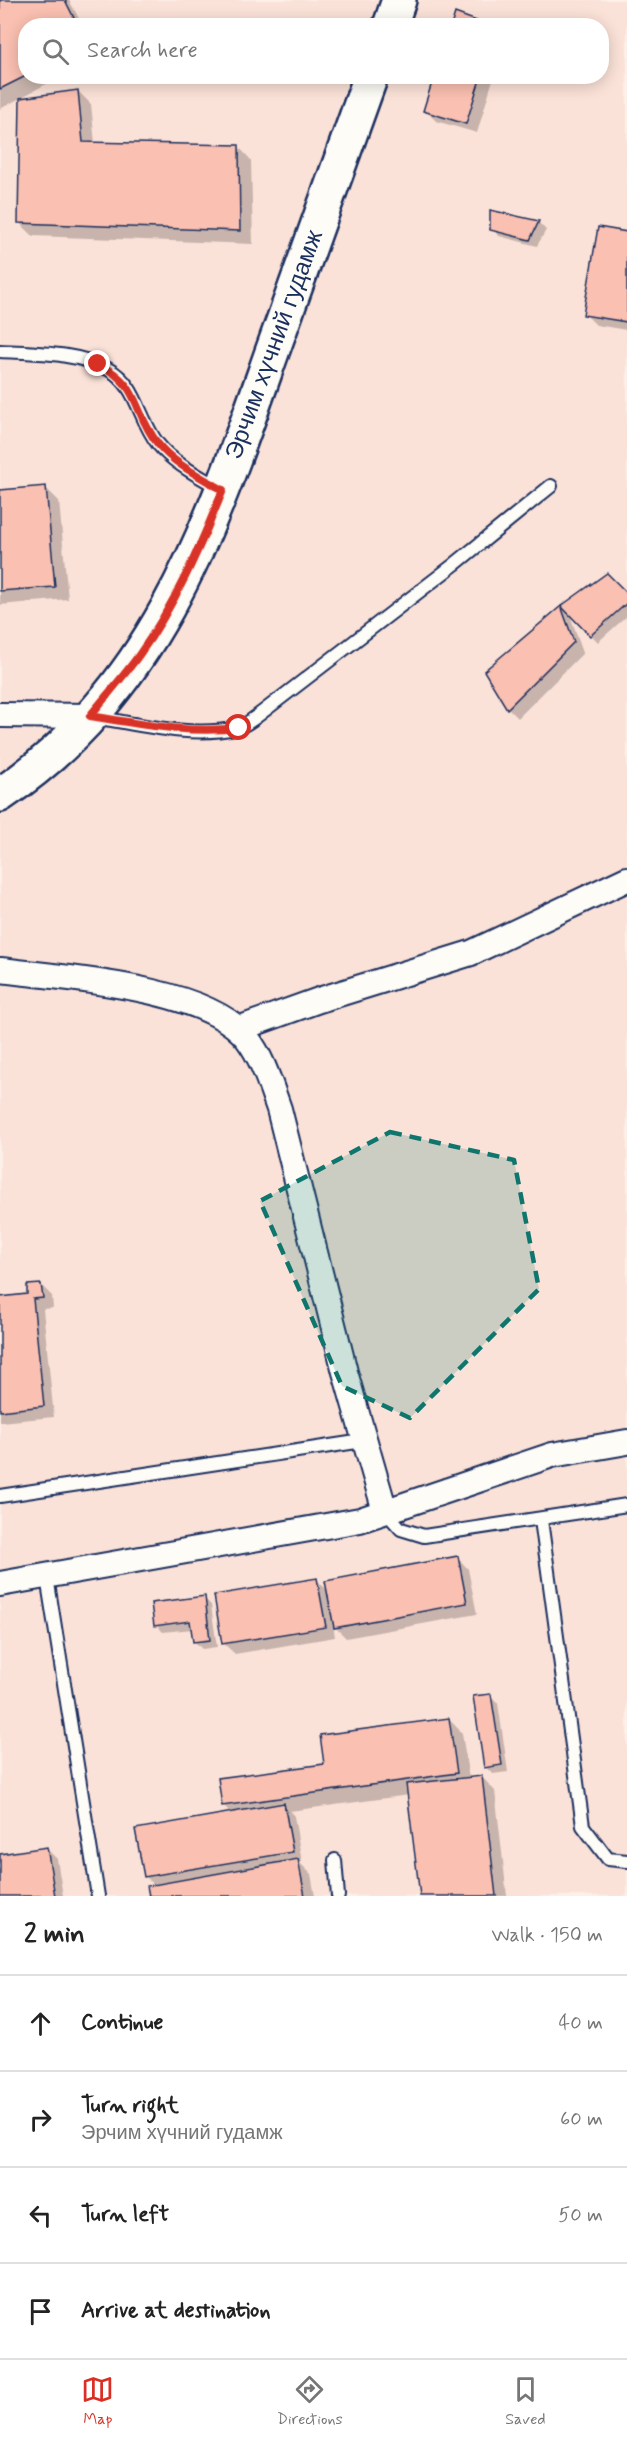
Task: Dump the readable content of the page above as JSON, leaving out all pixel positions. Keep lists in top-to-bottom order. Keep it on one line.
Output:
{"streets":{"main road":["Эрчим хүчний гудамж"]},"page":{"search":"Search here","heading":["2 min","Walk · 150 m"],"list":[["Continue","40 m"],["Turn right","Эрчим хүчний гудамж","60 m"],["Turn left","50 m"],"Arrive at destination"],"nav":["Map","Directions","Saved"]}}
